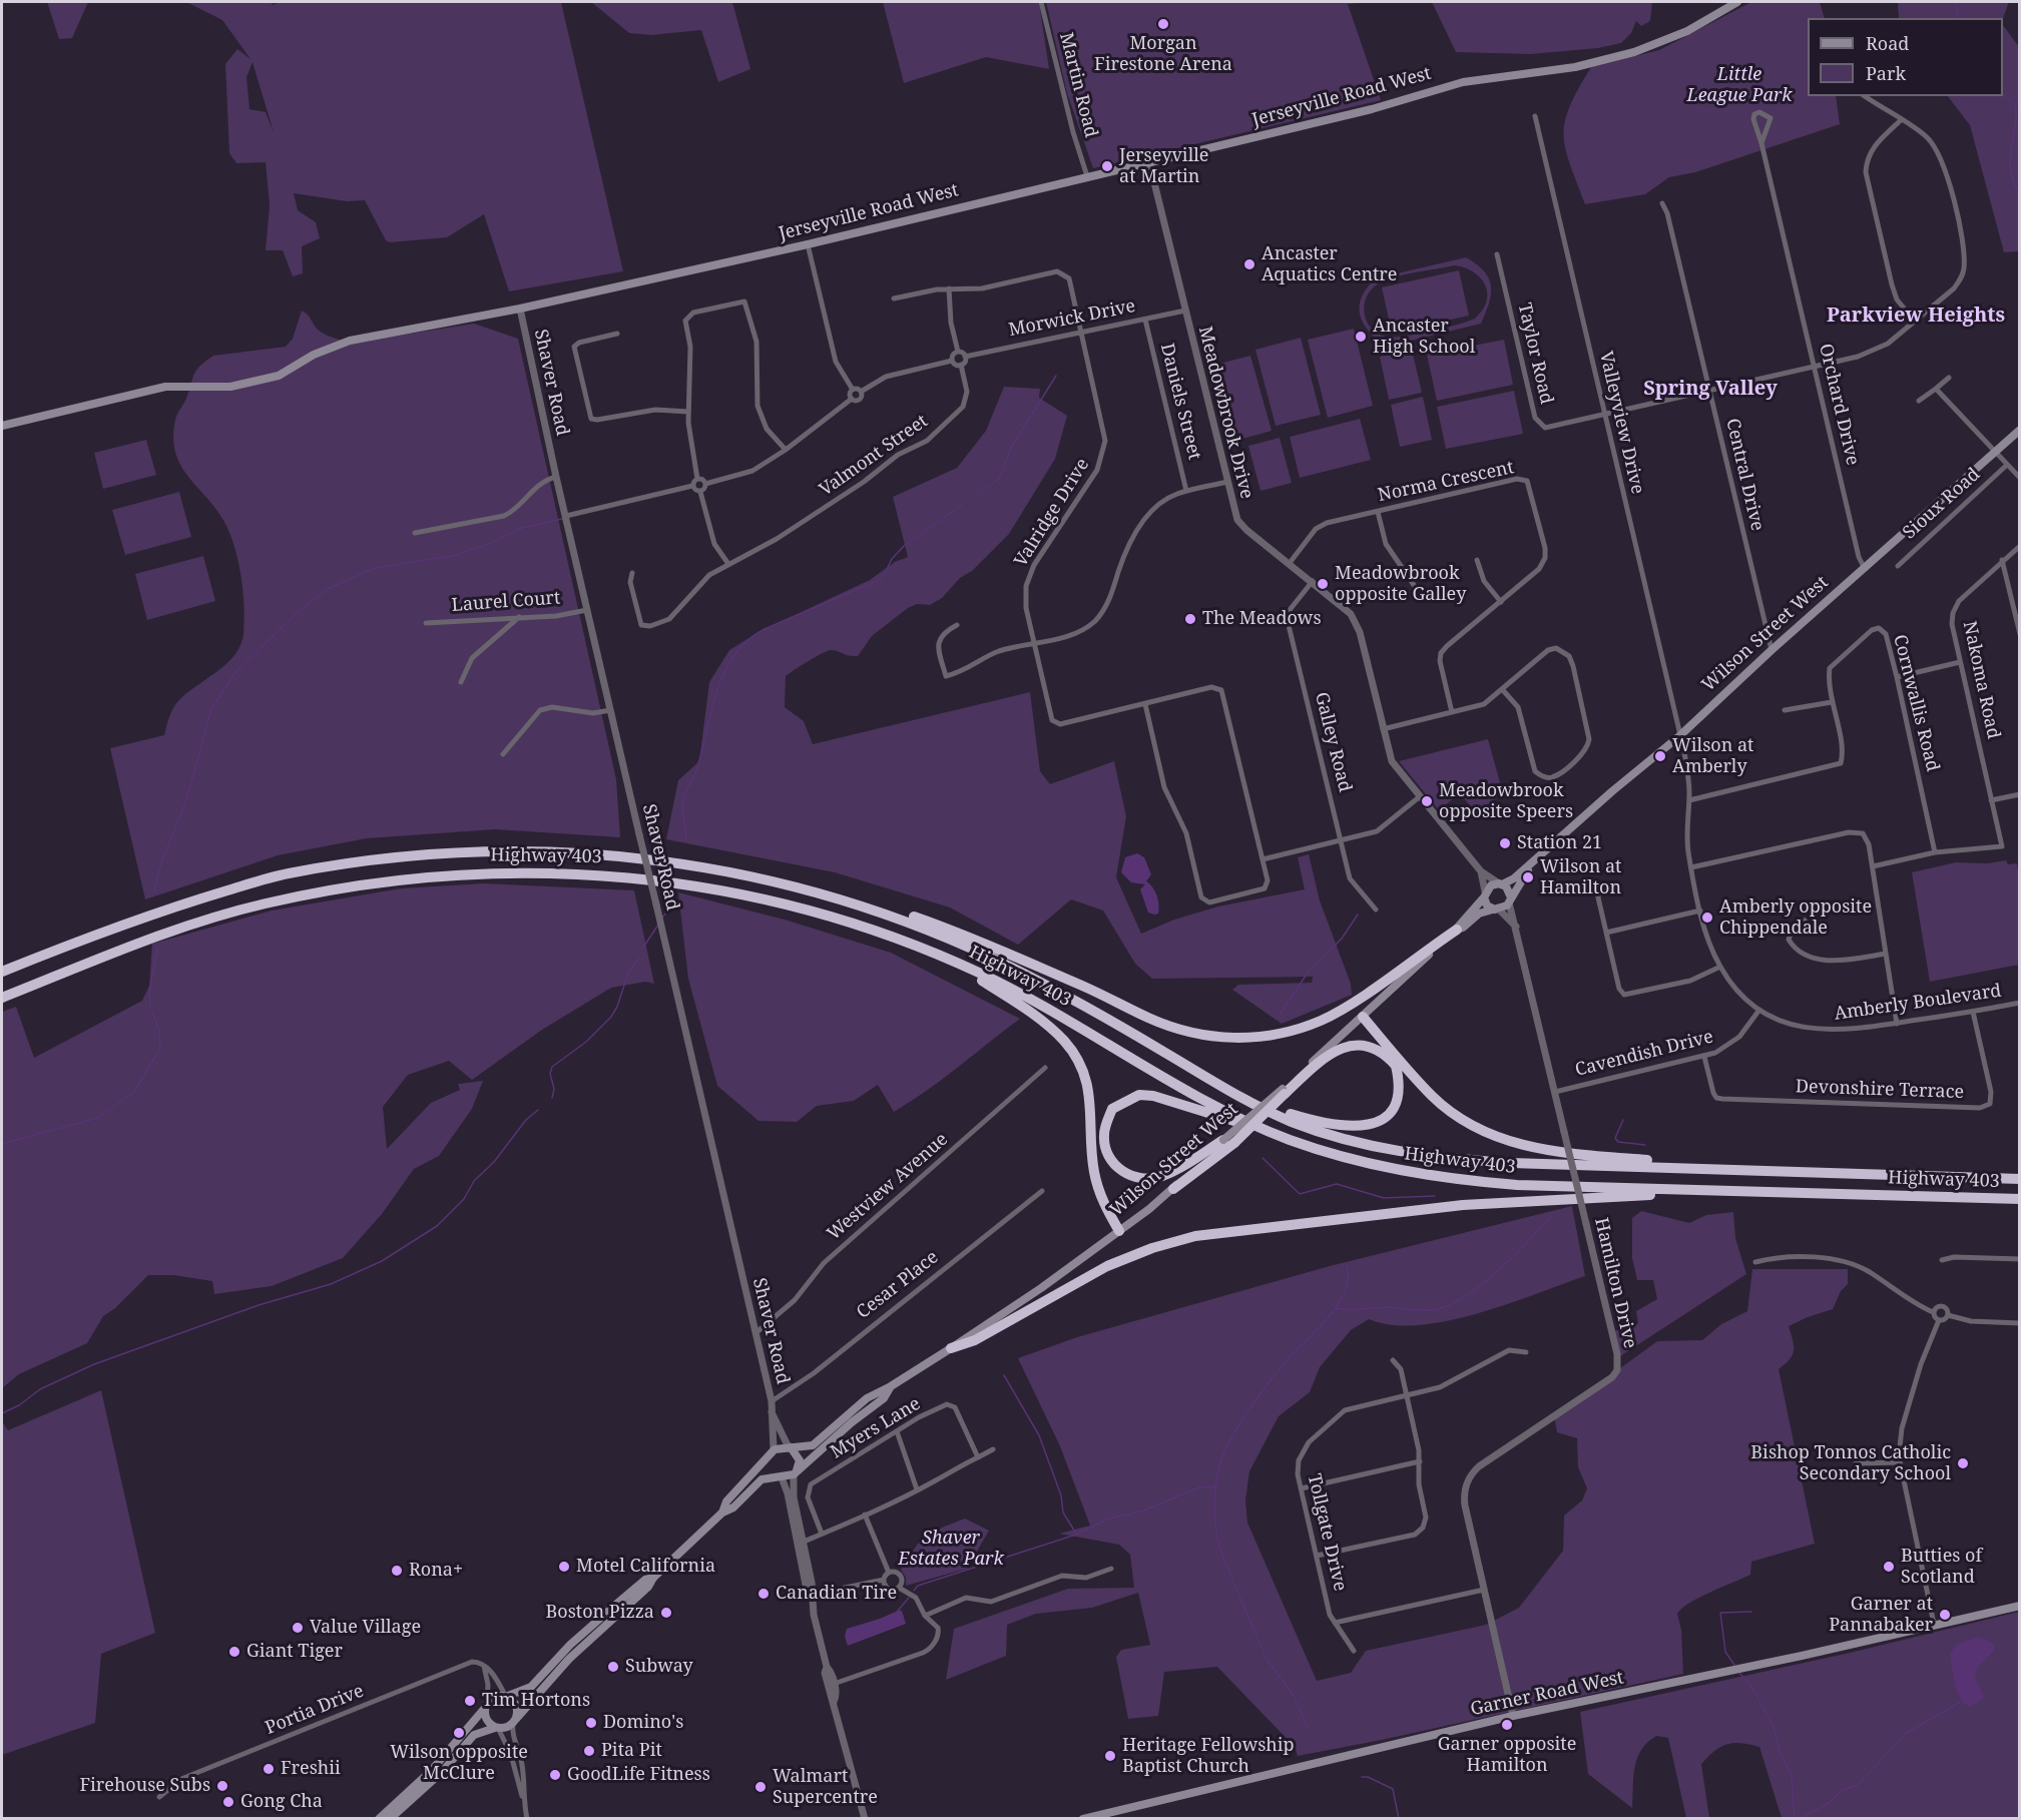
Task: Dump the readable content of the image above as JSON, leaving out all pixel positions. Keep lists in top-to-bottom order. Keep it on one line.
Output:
{"streets":{"highway":["Highway 403"],"main road":["Jerseyville Road West","Wilson Street West","Garner Road West"],"street":["Martin Road","Morwick Drive","Taylor Road","Shaver Road","Daniels Street","Orchard Drive","Meadowbrook Drive","Valleyview Drive","Valmont Street","Central Drive","Norma Crescent","Sioux Road","Valridge Drive","Laurel Court","Nakoma Road","Cornwallis Road","Galley Road","Amberly Boulevard","Cavendish Drive","Devonshire Terrace","Westview Avenue","Hamilton Drive","Cesar Place","Myers Lane","Tollgate Drive","Portia Drive"]},"crossings":[["Martin Road","Jerseyville Road West"],["Jerseyville Road West","Shaver Road"],["Jerseyville Road West","Meadowbrook Drive"],["Morwick Drive","Daniels Street"],["Morwick Drive","Meadowbrook Drive"],["Morwick Drive","Valmont Street"],["Morwick Drive","Valridge Drive"],["Taylor Road","Orchard Drive"],["Taylor Road","Valleyview Drive"],["Taylor Road","Central Drive"],["Shaver Road","Laurel Court"],["Shaver Road","Wilson Street West"],["Shaver Road","Westview Avenue"],["Shaver Road","Cesar Place"],["Orchard Drive","Wilson Street West"],["Meadowbrook Drive","Norma Crescent"],["Meadowbrook Drive","Wilson Street West"],["Meadowbrook Drive","Galley Road"],["Meadowbrook Drive","Hamilton Drive"],["Valleyview Drive","Wilson Street West"],["Valleyview Drive","Amberly Boulevard"],["Central Drive","Wilson Street West"],["Wilson Street West","Amberly Boulevard"],["Wilson Street West","Hamilton Drive"],["Nakoma Road","Cornwallis Road"],["Cornwallis Road","Amberly Boulevard"],["Amberly Boulevard","Cavendish Drive"],["Amberly Boulevard","Devonshire Terrace"],["Cavendish Drive","Devonshire Terrace"],["Cavendish Drive","Hamilton Drive"],["Hamilton Drive","Garner Road West"]],"districts":["Parkview Heights","Spring Valley"],"parks":["Little League Park","Shaver Estates Park"],"places":["Morgan Firestone Arena","Jerseyville at Martin","Ancaster Aquatics Centre","Ancaster High School","Meadowbrook opposite Galley","The Meadows","Wilson at Amberly","Meadowbrook opposite Speers","Station 21","Wilson at Hamilton","Amberly opposite Chippendale","Bishop Tonnos Catholic Secondary School","Motel California","Butties of Scotland","Rona+","Canadian Tire","Boston Pizza","Garner at Pannabaker","Value Village","Giant Tiger","Subway","Tim Hortons","Domino's","Garner opposite Hamilton","Wilson opposite McClure","Pita Pit","Heritage Fellowship Baptist Church","Freshii","GoodLife Fitness","Firehouse Subs","Walmart Supercentre","Gong Cha"],"legend":["Road","Park"]}
